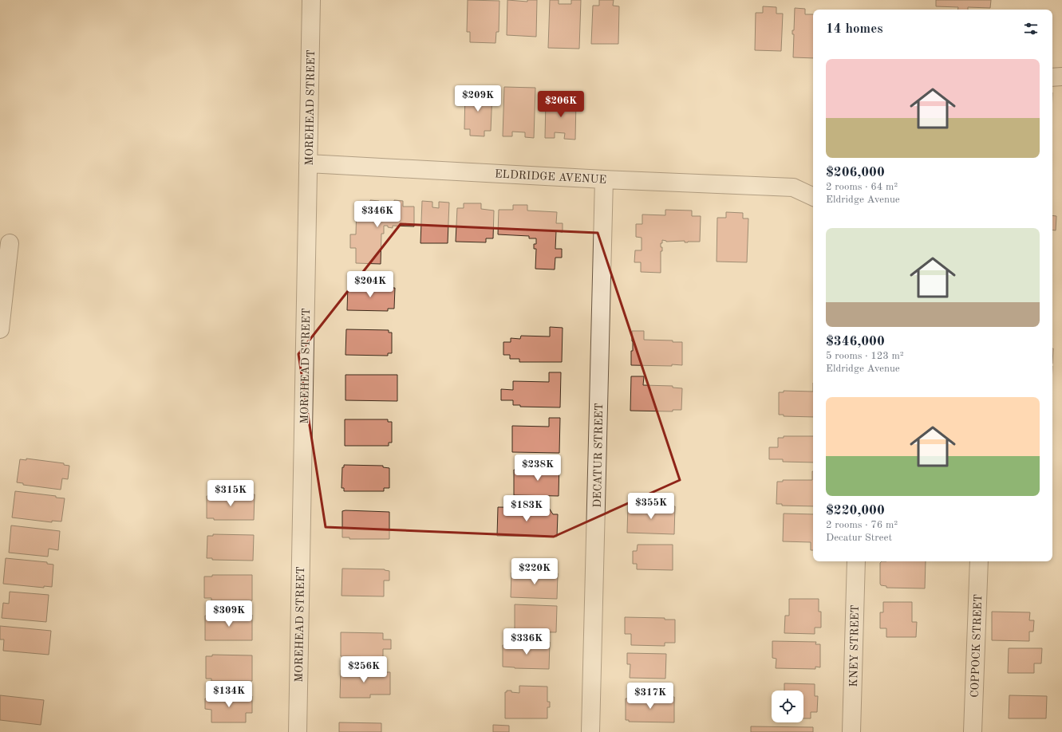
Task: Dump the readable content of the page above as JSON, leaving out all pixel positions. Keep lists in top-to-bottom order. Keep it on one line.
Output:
{"streets":{"street":["MOREHEAD STREET","ELDRIDGE AVENUE","DECATUR STREET","KNEY STREET","COPPOCK STREET"]},"crossings":[["MOREHEAD STREET","ELDRIDGE AVENUE"],["ELDRIDGE AVENUE","DECATUR STREET"]],"page":{"heading":"14 homes","list":[{"name":"$206,000","note":"2 rooms · 64 m² · Eldridge Avenue"},{"name":"$346,000","note":"5 rooms · 123 m² · Eldridge Avenue"},{"name":"$220,000","note":"2 rooms · 76 m² · Decatur Street"}],"price":["$209K","$206K","$346K","$204K","$238K","$315K","$355K","$183K","$220K","$309K","$336K","$256K","$134K","$317K"]}}
